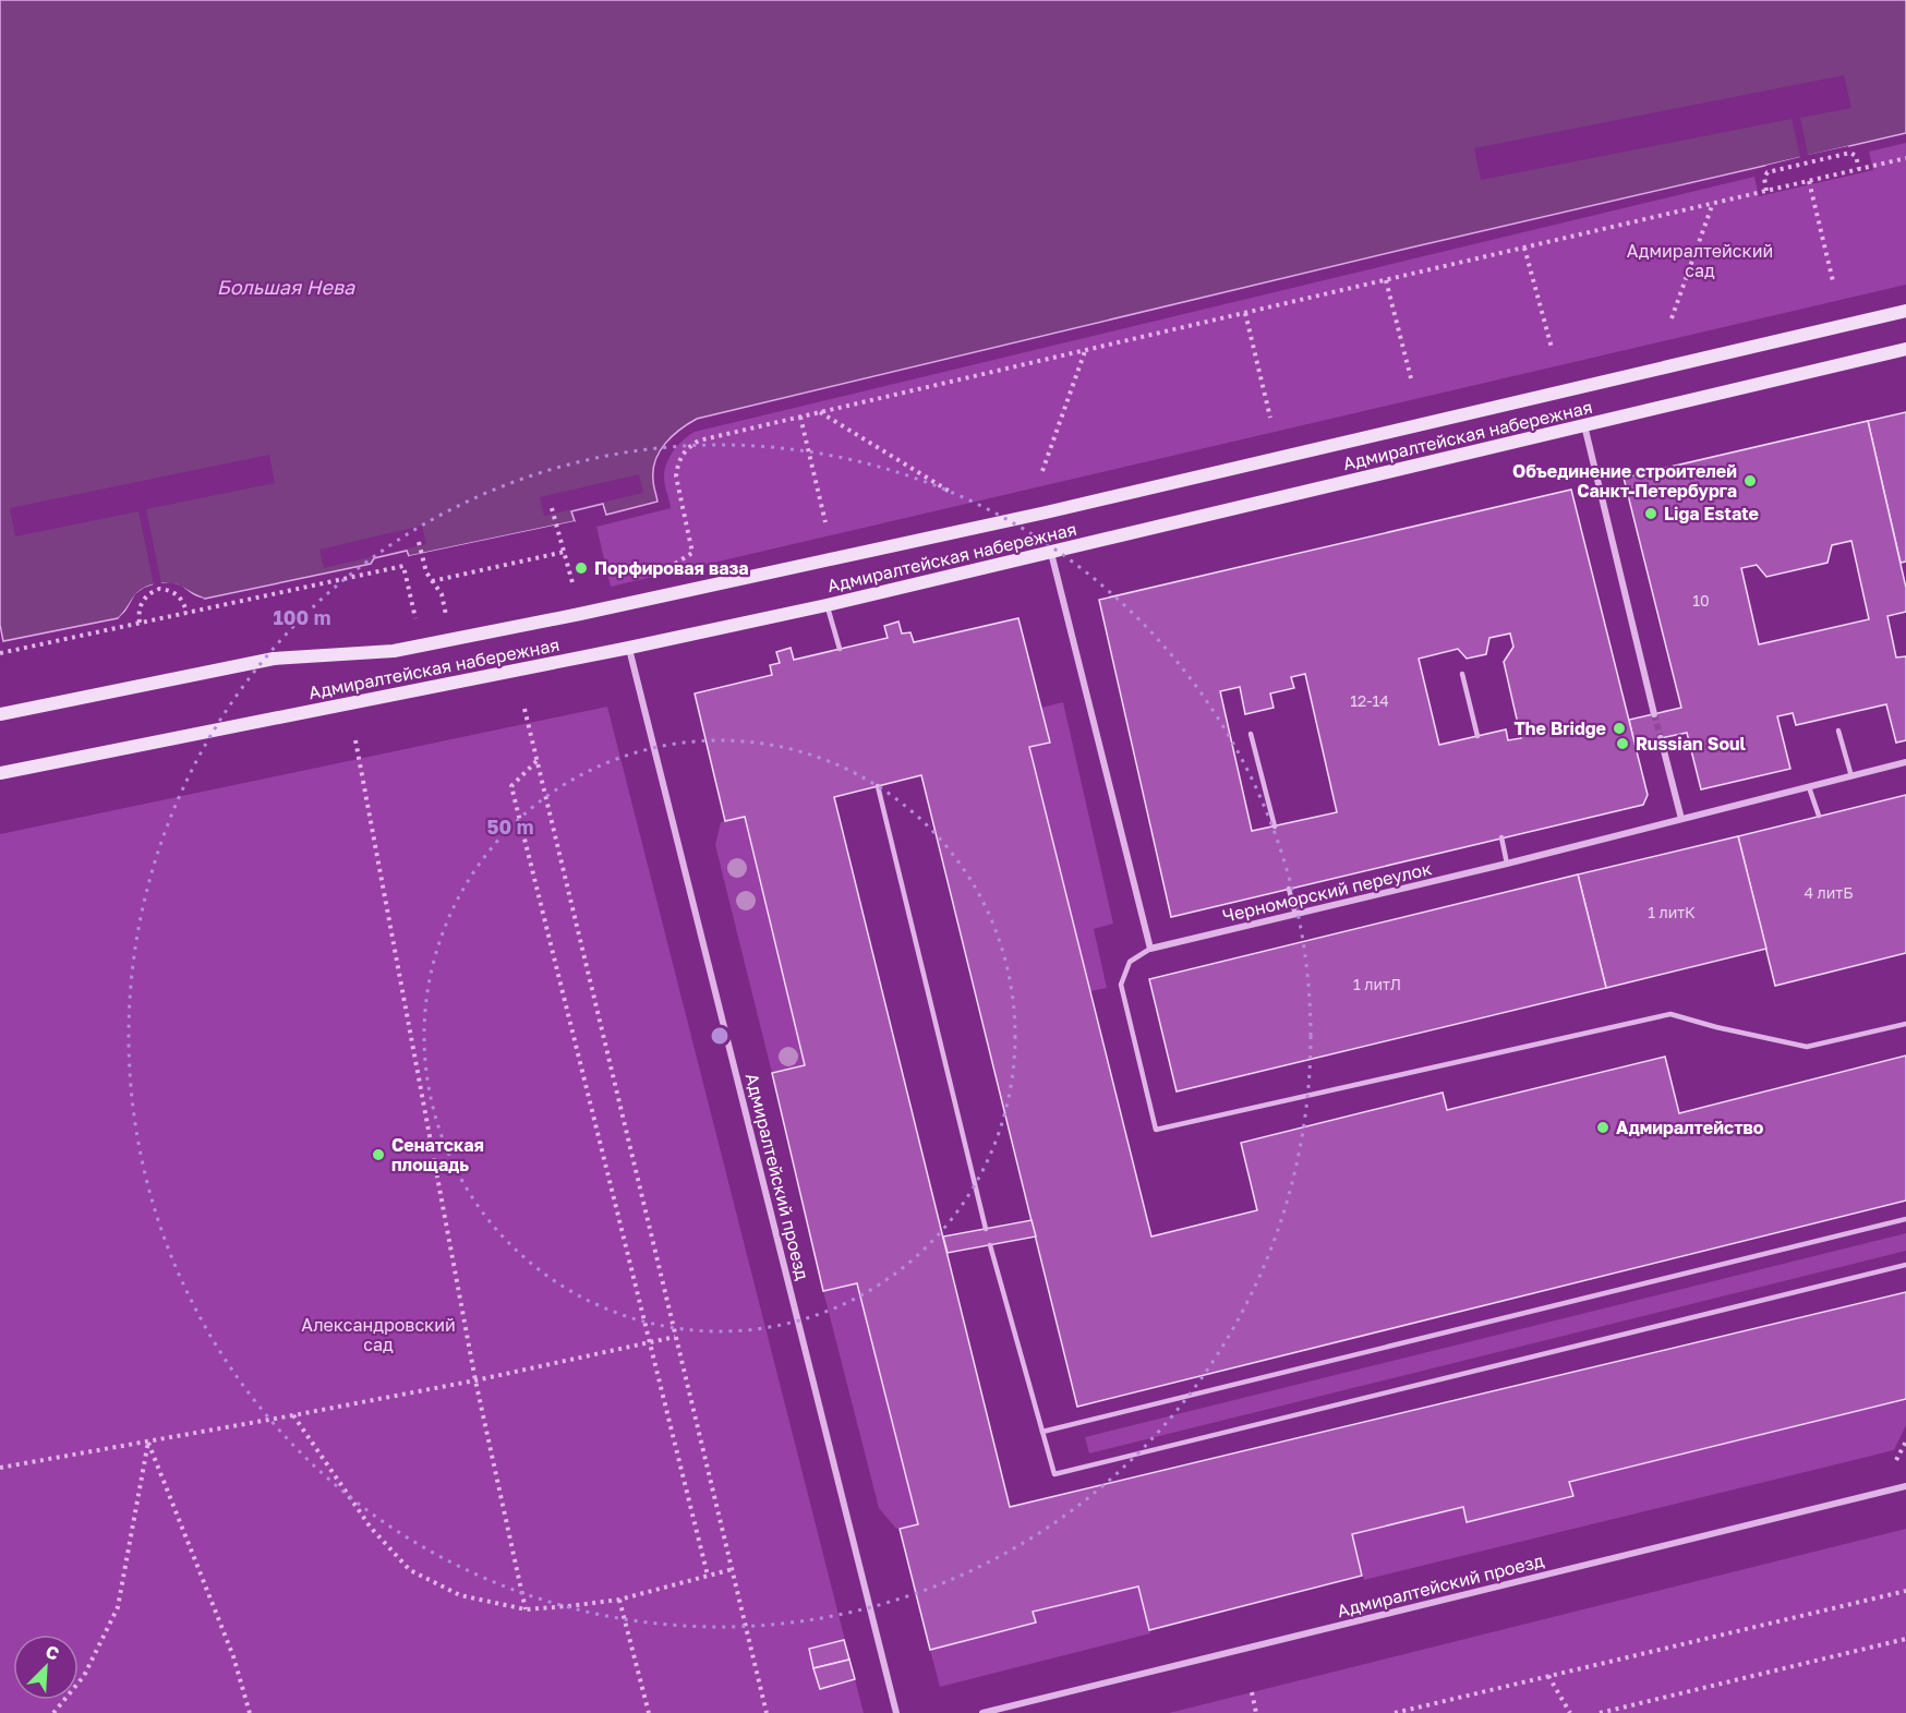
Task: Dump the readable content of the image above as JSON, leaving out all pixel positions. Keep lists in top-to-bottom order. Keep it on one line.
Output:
{"streets":{"main road":["Адмиралтейская набережная"],"street":["Черноморский переулок","Адмиралтейский проезд"]},"crossings":[["Адмиралтейская набережная","Адмиралтейский проезд"]],"water":["Большая Нева"],"parks":["Адмиралтейский сад","Александровский сад"],"places":["Объединение строителей Санкт-Петербурга","Liga Estate","Порфировая ваза","The Bridge","Russian Soul","Адмиралтейство","Сенатская площадь"],"house_numbers":["10","12-14","4 литБ","1 литК","1 литЛ"],"north":"top right","rings":["100 m","50 m"]}
